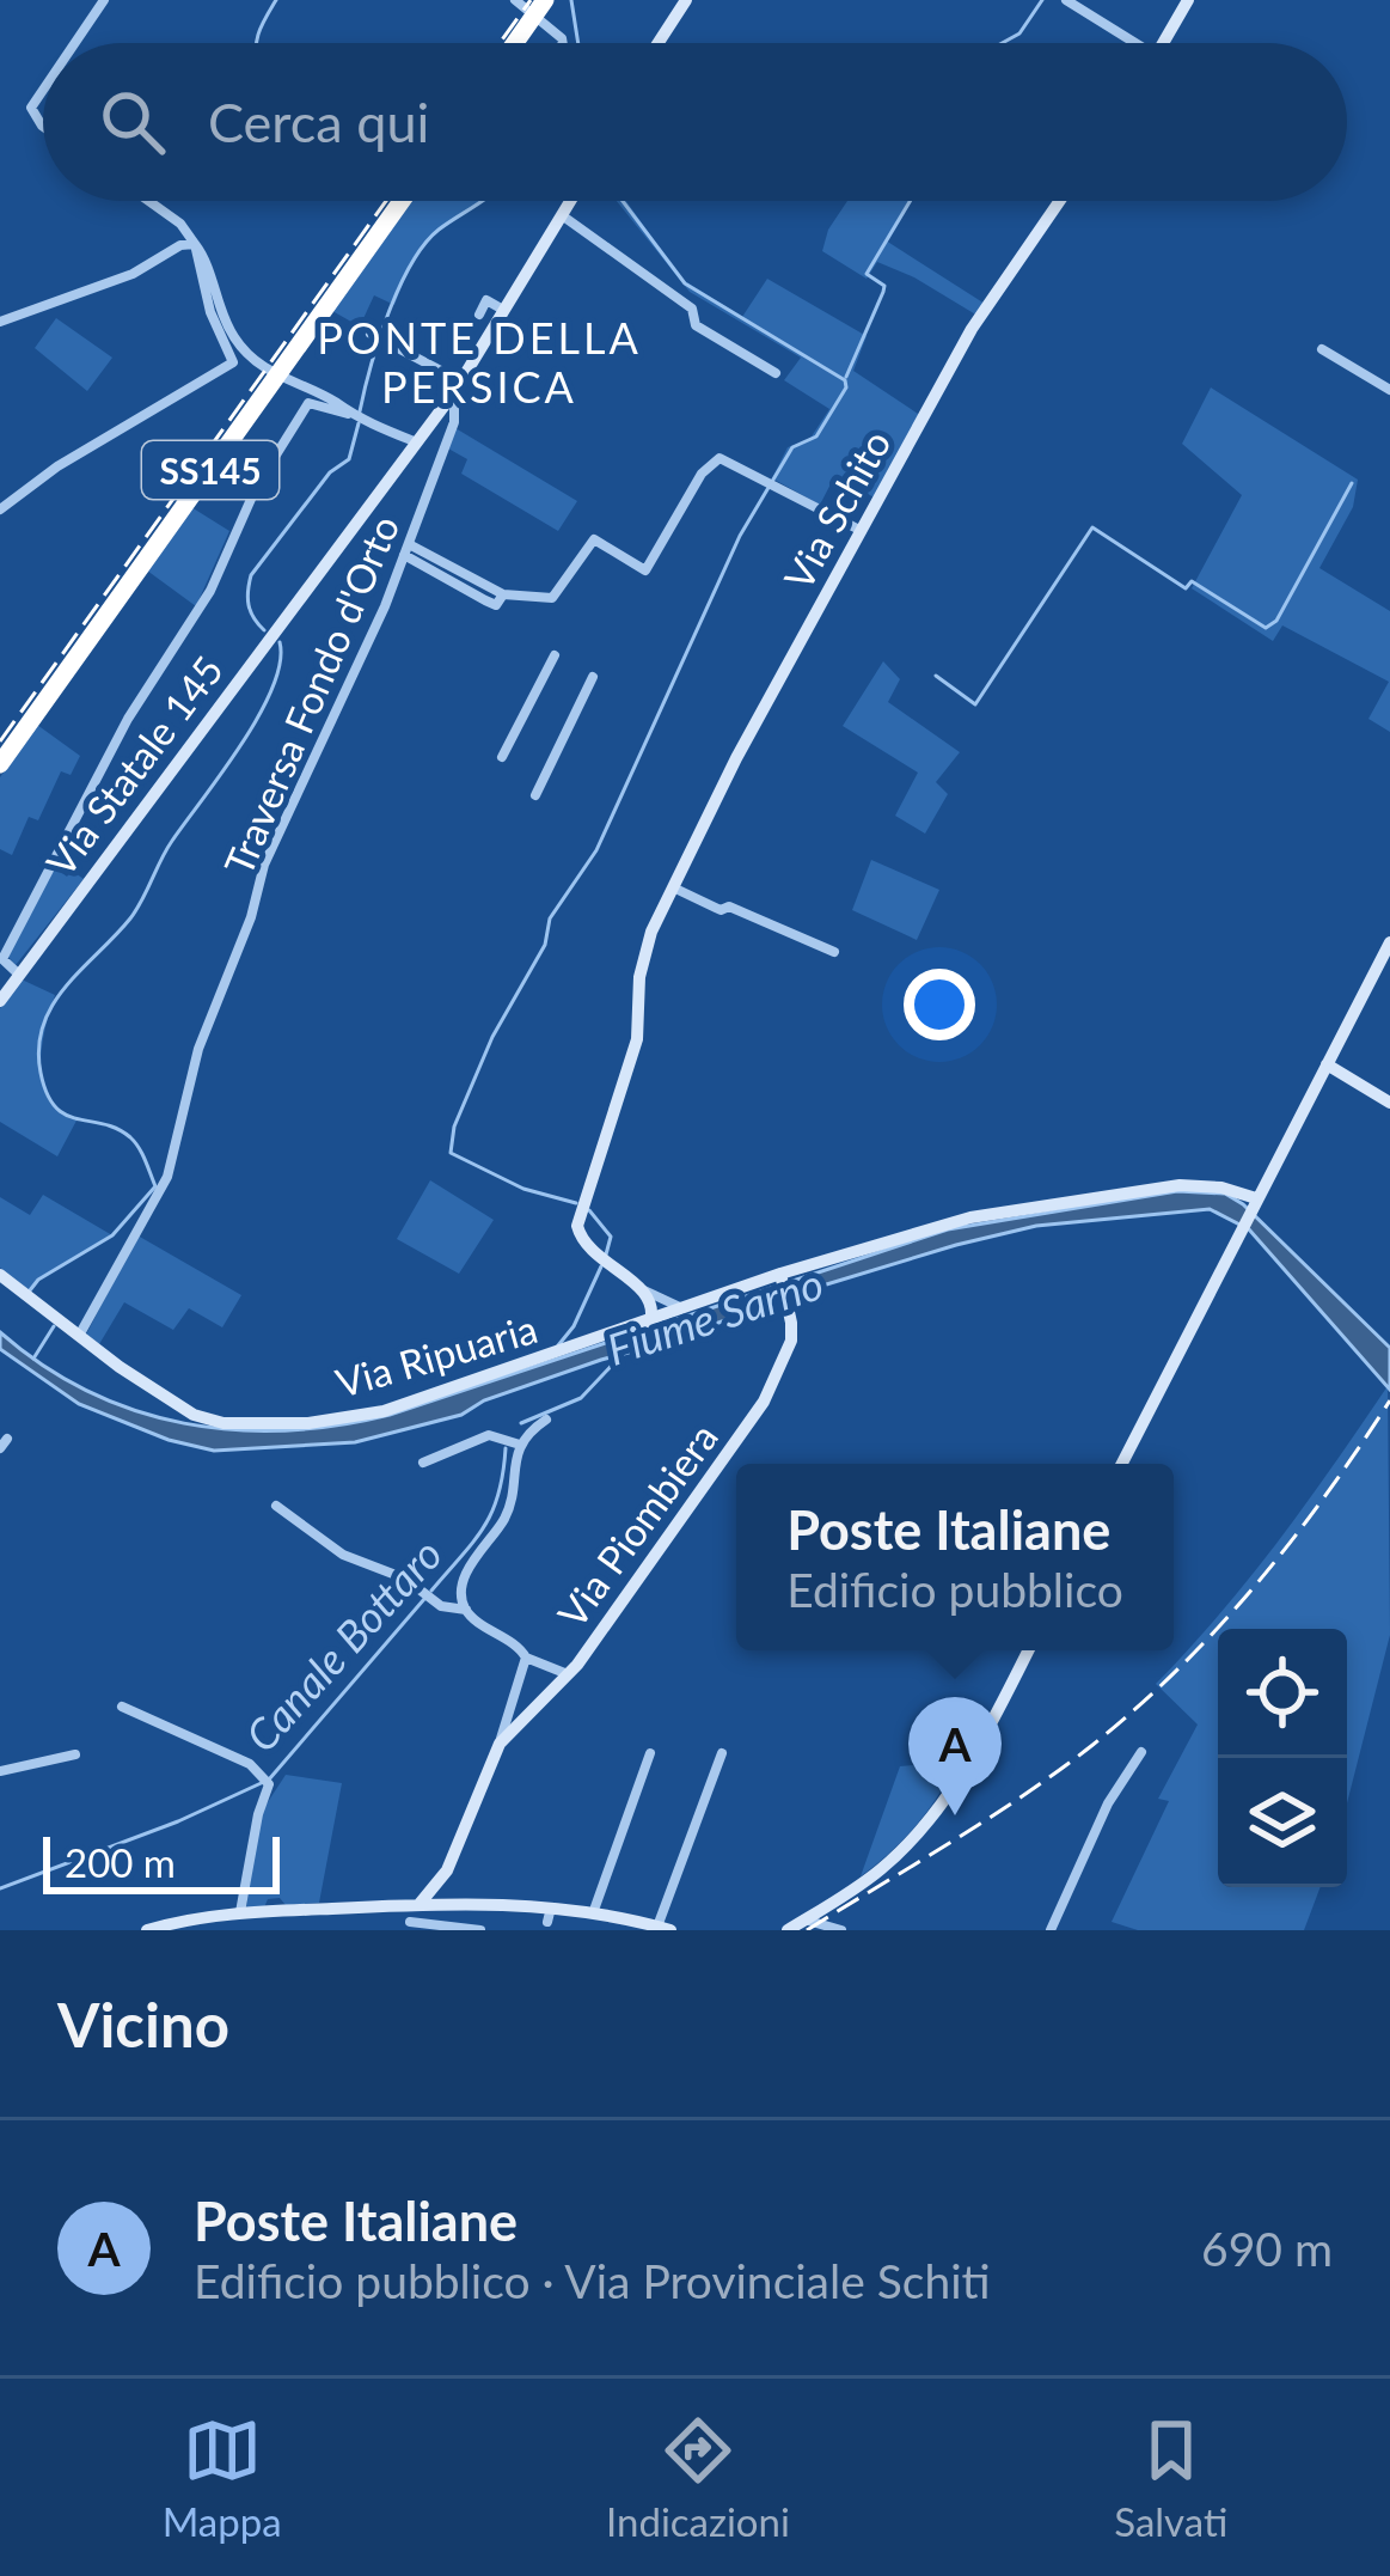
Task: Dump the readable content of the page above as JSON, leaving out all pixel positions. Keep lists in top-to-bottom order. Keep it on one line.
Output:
{"streets":{"highway":["SS145"],"street":["Via Schito","Traversa Fondo d'Orto","Via Statale 145","Via Ripuaria","Via Piombiera"]},"crossings":[["Traversa Fondo d'Orto","Via Statale 145"],["Traversa Fondo d'Orto","Via Ripuaria"],["Via Ripuaria","Via Piombiera"]],"districts":["PONTE DELLA PERSICA"],"water":["Fiume Sarno","Canale Bottaro"],"scale_bar":"200 m","page":{"search":"Cerca qui","popup":["Poste Italiane","Edificio pubblico"],"pins":"A","scale":"200 m","heading":"Vicino","list":[{"mark":"A","name":"Poste Italiane","note":"Edificio pubblico · Via Provinciale Schiti","value":"690 m"}],"nav":["Mappa","Indicazioni","Salvati"]}}
